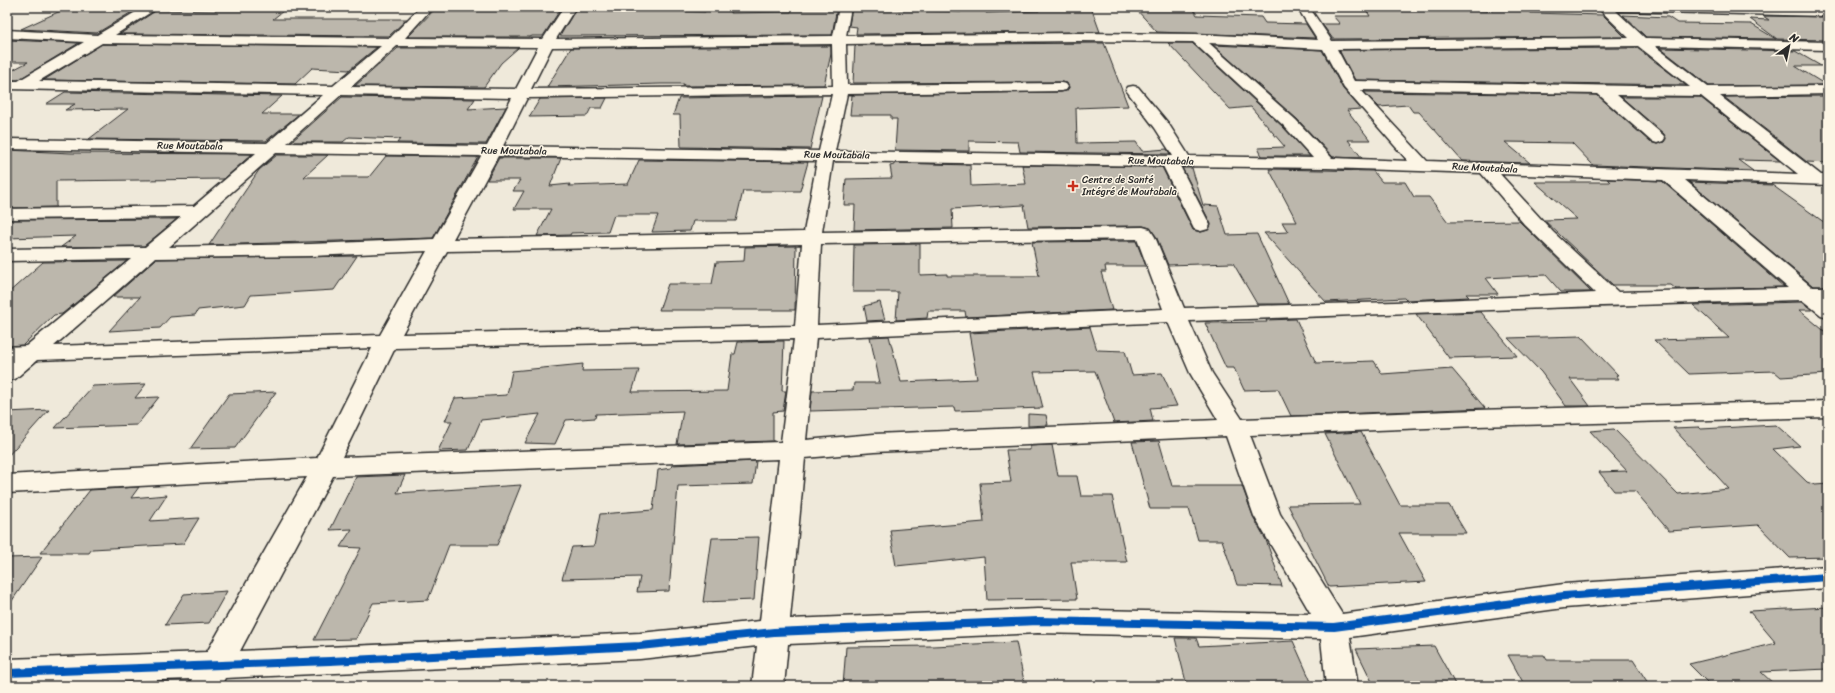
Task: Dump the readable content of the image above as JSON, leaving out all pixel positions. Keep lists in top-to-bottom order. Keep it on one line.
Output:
{"streets":{"street":["Rue Moutabala"]},"places":{"health":["Centre de Santé Intégré de Moutabala"]},"north":"top right"}
